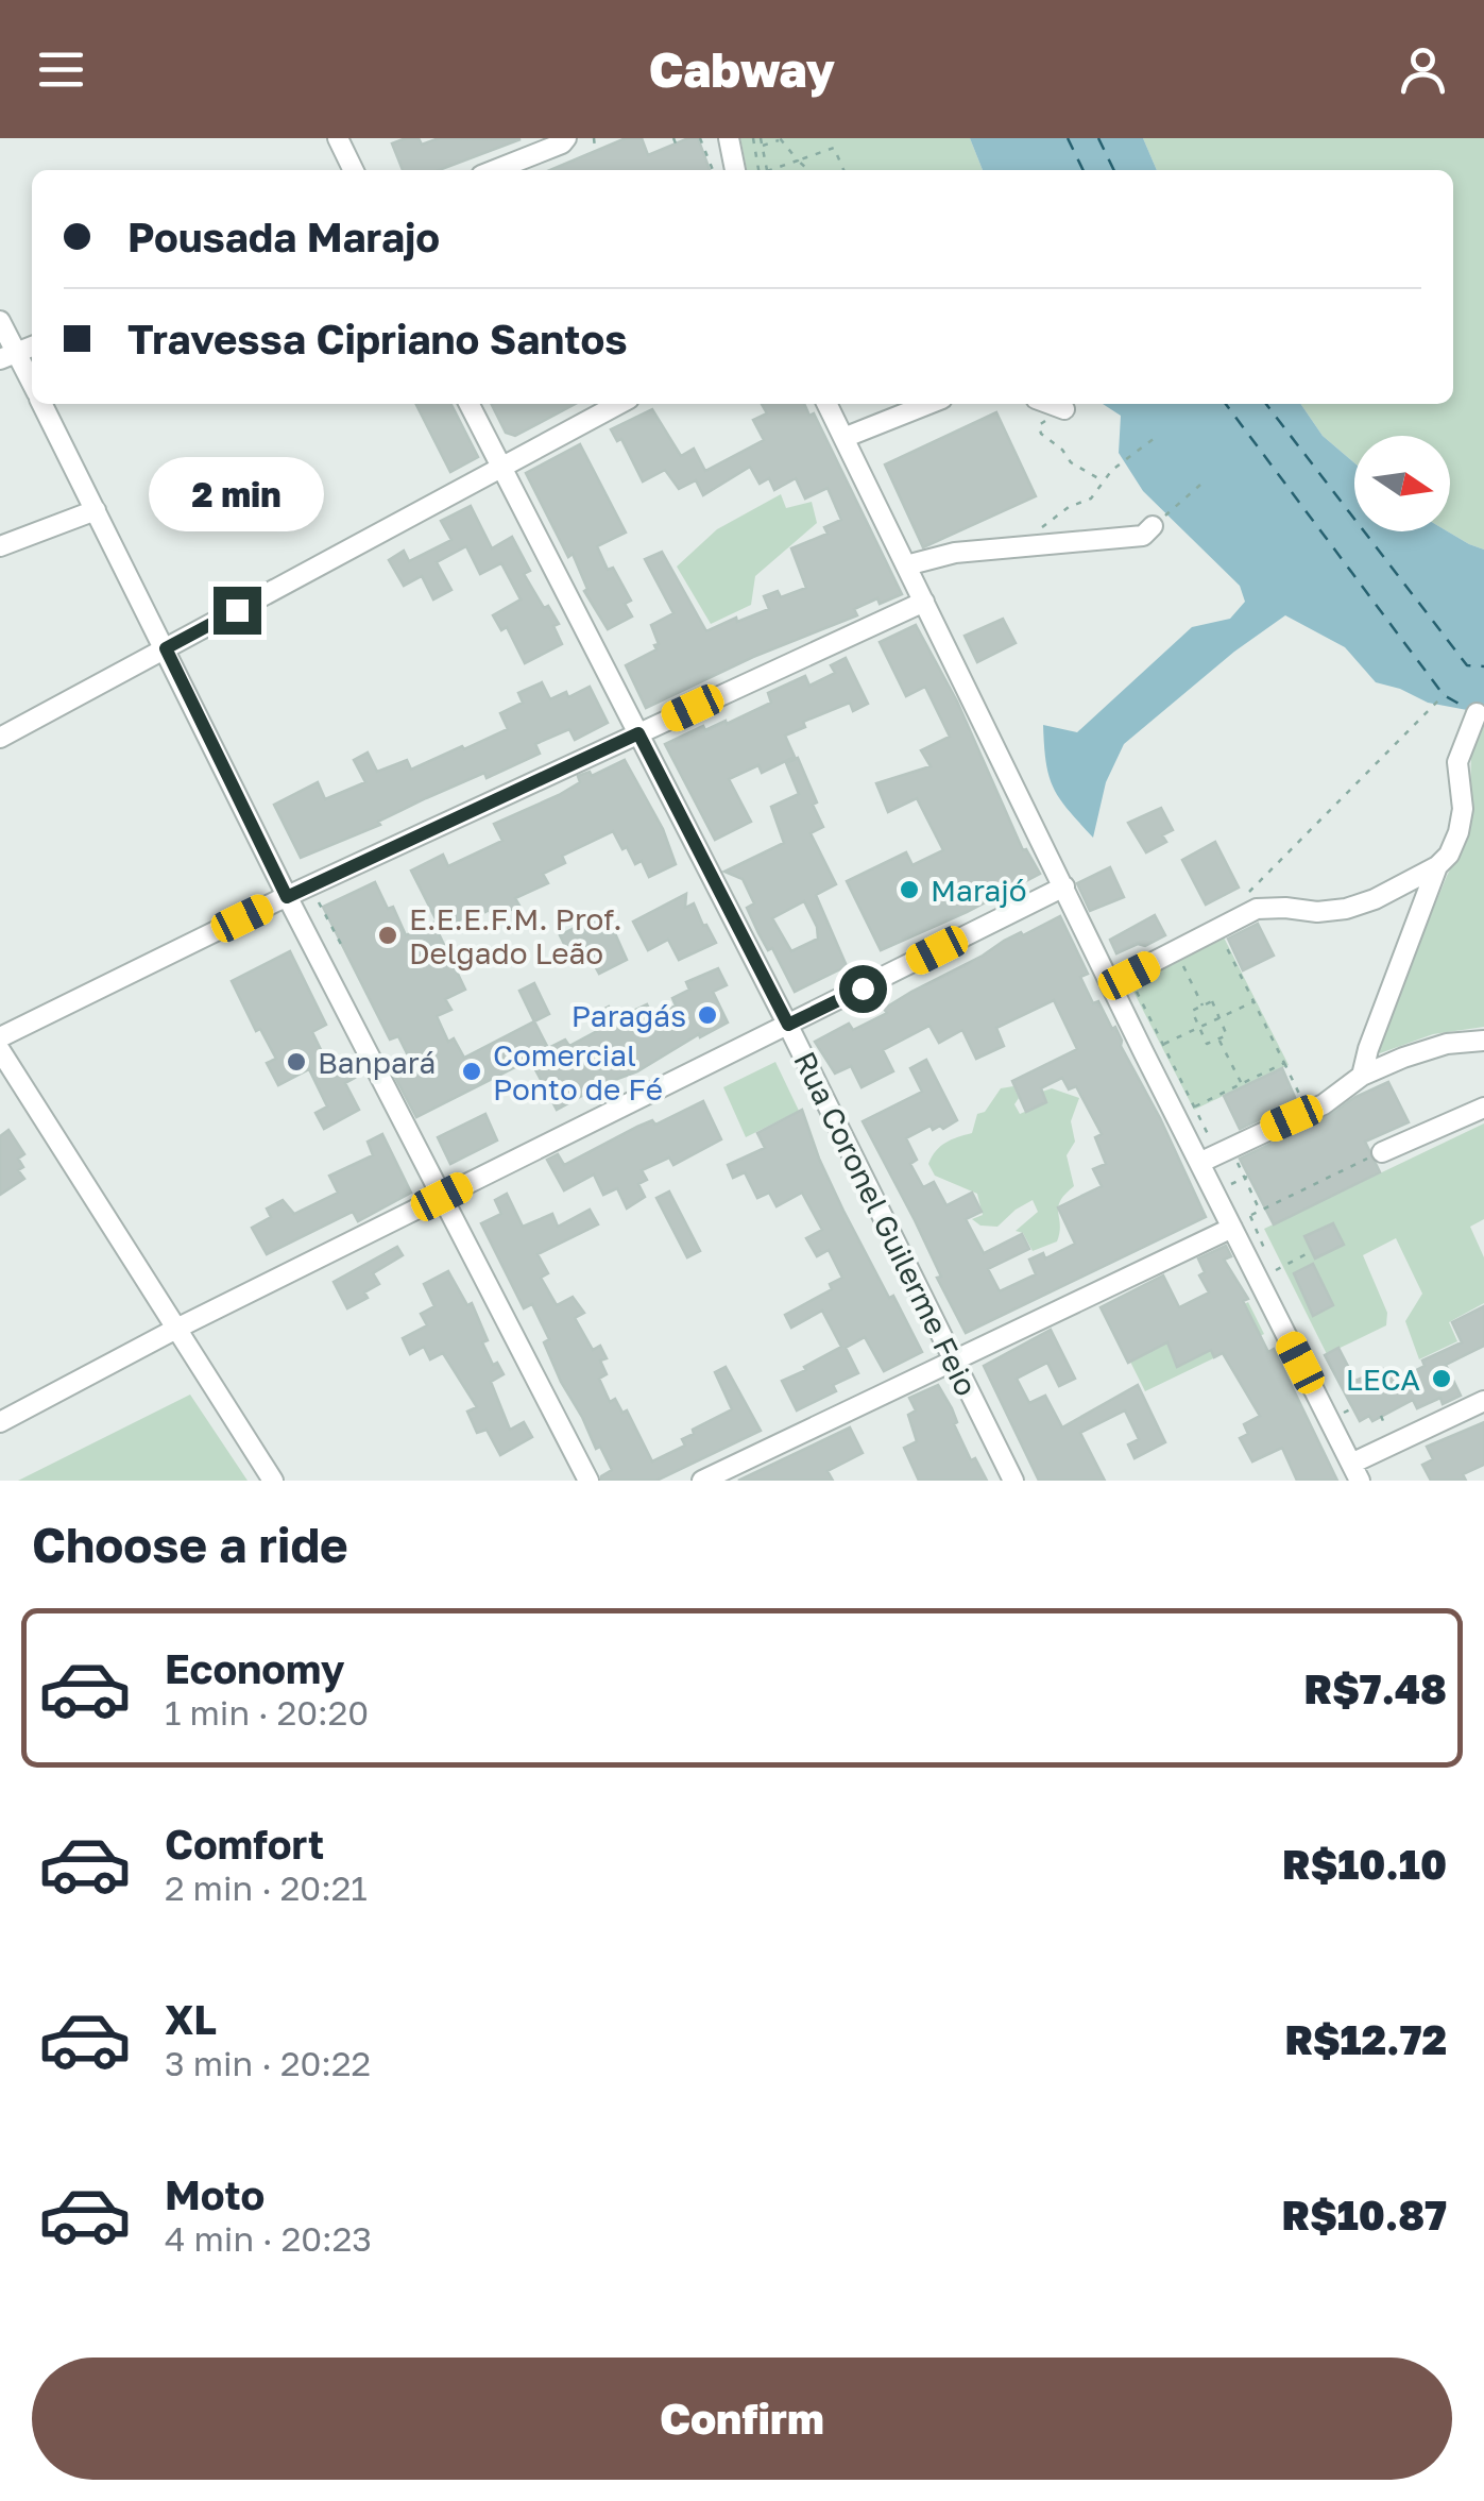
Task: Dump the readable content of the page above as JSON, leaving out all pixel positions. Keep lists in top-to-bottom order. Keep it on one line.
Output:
{"streets":{"street":["Rua Coronel Guilerme Feio"]},"places":["Marajó","E.E.E.F.M. Prof. Delgado Leão","Paragás","Banpará","Comercial Ponto de Fé","LECA"],"north":"right","page":{"header":"Cabway","banner":["Pousada Marajo","Travessa Cipriano Santos"],"bubble":"2 min","heading":"Choose a ride","list":[{"name":"Economy","note":"1 min · 20:20","value":"R$7.48"},{"name":"Comfort","note":"2 min · 20:21","value":"R$10.10"},{"name":"XL","note":"3 min · 20:22","value":"R$12.72"},{"name":"Moto","note":"4 min · 20:23","value":"R$10.87"}],"buttons":"Confirm"}}
